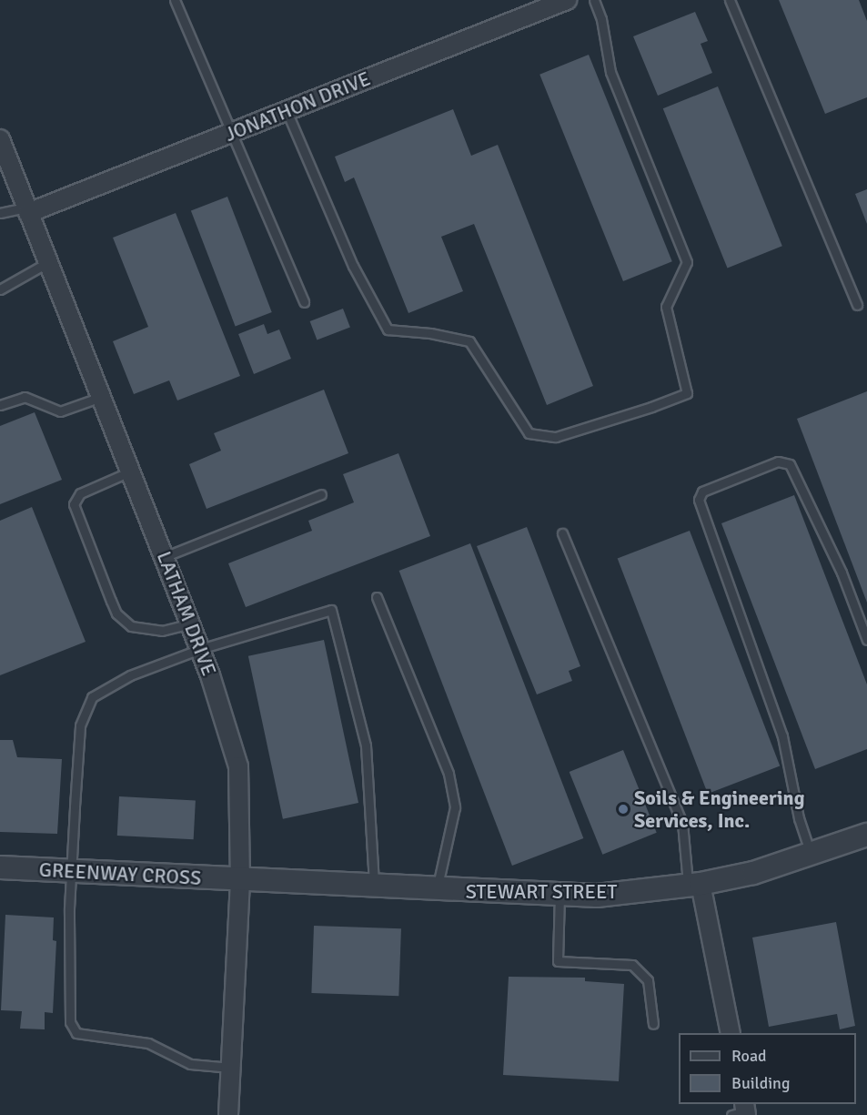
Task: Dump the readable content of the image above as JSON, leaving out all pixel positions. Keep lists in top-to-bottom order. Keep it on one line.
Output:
{"streets":{"street":["JONATHON DRIVE","LATHAM DRIVE","GREENWAY CROSS","STEWART STREET"]},"crossings":[["JONATHON DRIVE","LATHAM DRIVE"],["LATHAM DRIVE","GREENWAY CROSS"],["LATHAM DRIVE","STEWART STREET"],["GREENWAY CROSS","STEWART STREET"]],"places":["Soils & Engineering Services, Inc."],"legend":["Road","Building"]}
